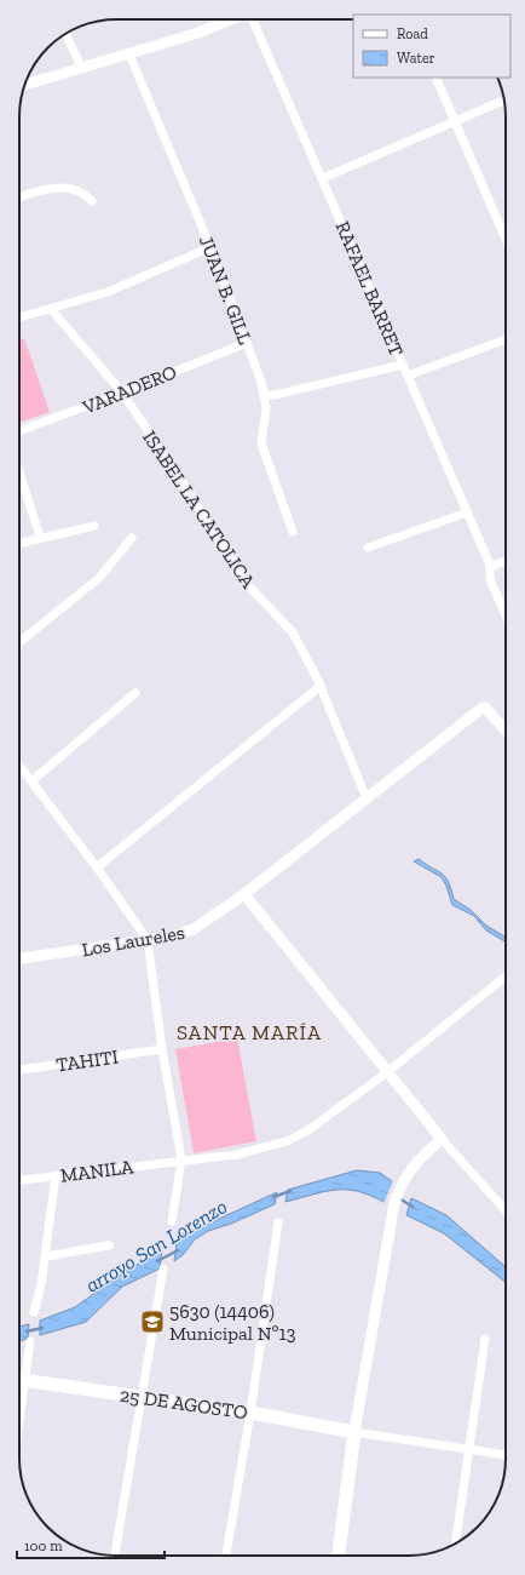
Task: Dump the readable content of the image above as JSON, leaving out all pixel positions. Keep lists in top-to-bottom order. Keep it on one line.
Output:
{"streets":{"main road":["25 DE AGOSTO"],"street":["RAFAEL BARRET","JUAN B. GILL","VARADERO","ISABEL LA CATOLICA","Los Laureles","TAHITI","MANILA"]},"crossings":[["JUAN B. GILL","VARADERO"],["VARADERO","ISABEL LA CATOLICA"],["ISABEL LA CATOLICA","Los Laureles"]],"districts":["SANTA MARÍA"],"water":["arroyo San Lorenzo"],"places":{"school or university":["5630 (14406) Municipal Nº13"]},"legend":["Road","Water"],"scale_bar":"100 m"}
